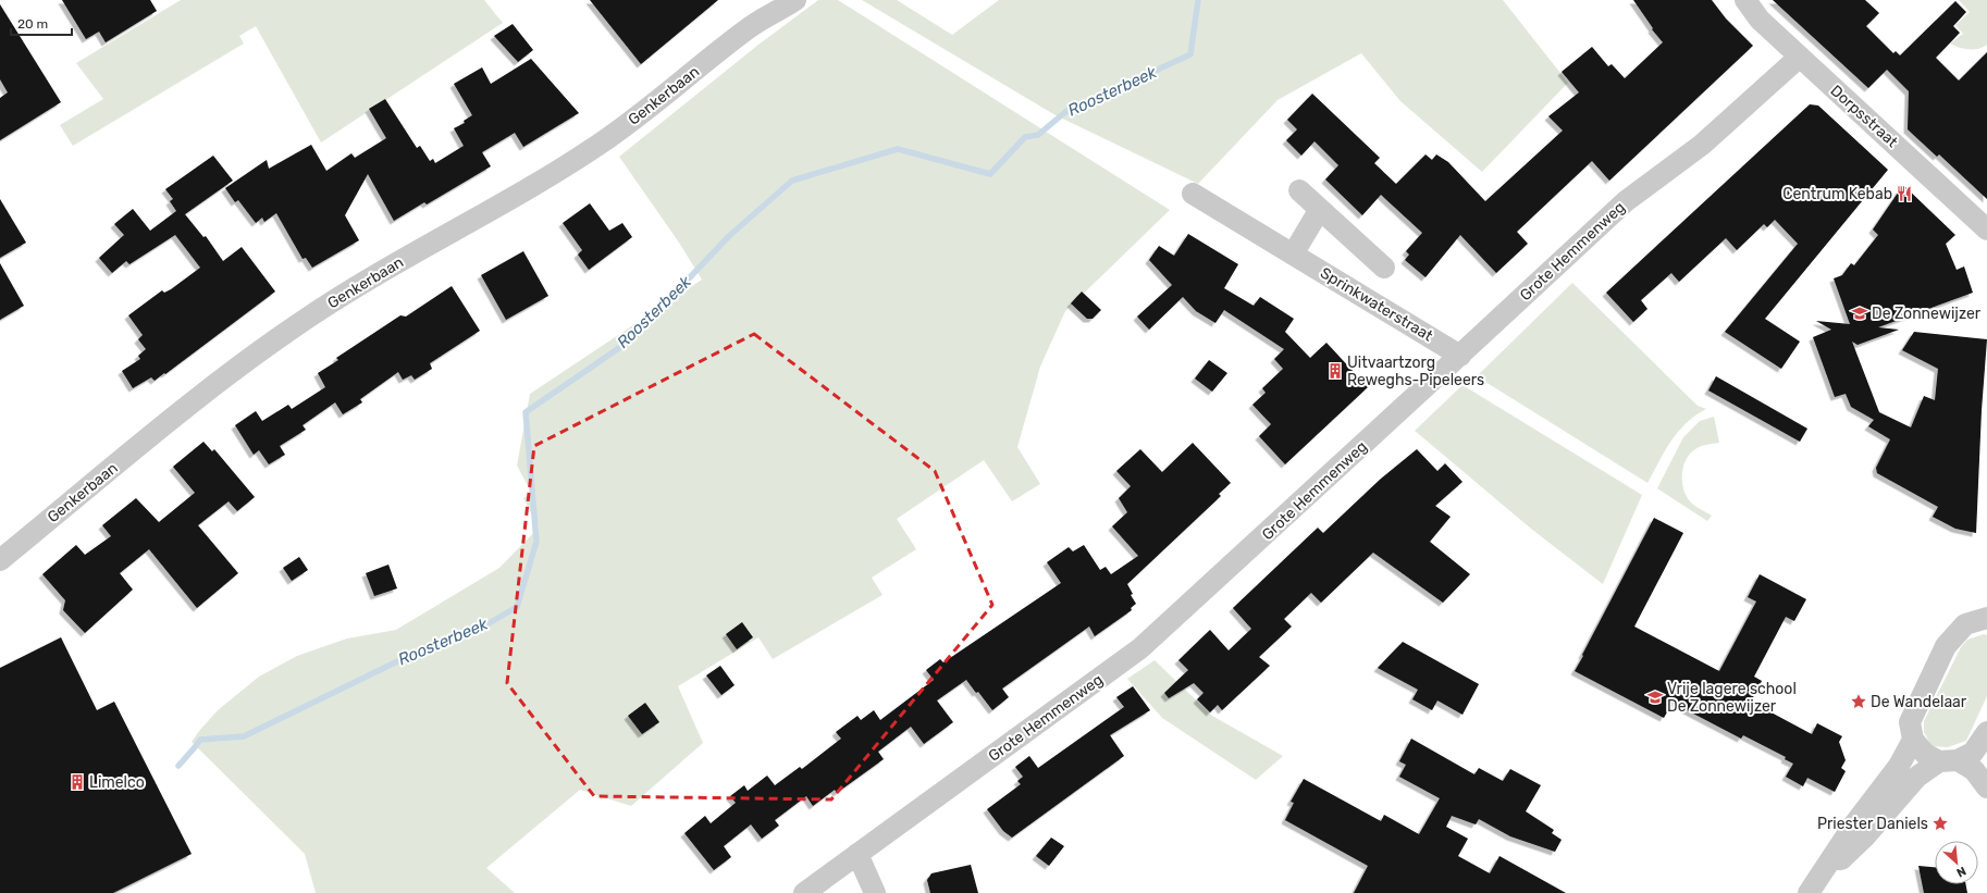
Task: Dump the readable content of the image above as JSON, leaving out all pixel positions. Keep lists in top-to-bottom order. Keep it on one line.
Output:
{"streets":{"street":["Genkerbaan","Dorpsstraat","Grote Hemmenweg","Sprinkwaterstraat"]},"crossings":[["Dorpsstraat","Grote Hemmenweg"],["Grote Hemmenweg","Sprinkwaterstraat"]],"water":["Roosterbeek"],"places":{"restaurant":["Centrum Kebab"],"school or university":["De Zonnewijzer","Vrije lagere school De Zonnewijzer"],"building":["Uitvaartzorg Reweghs-Pipeleers","Limelco"],"place":["De Wandelaar","Priester Daniels"]},"scale_bar":"20 m","north":"bottom right"}
